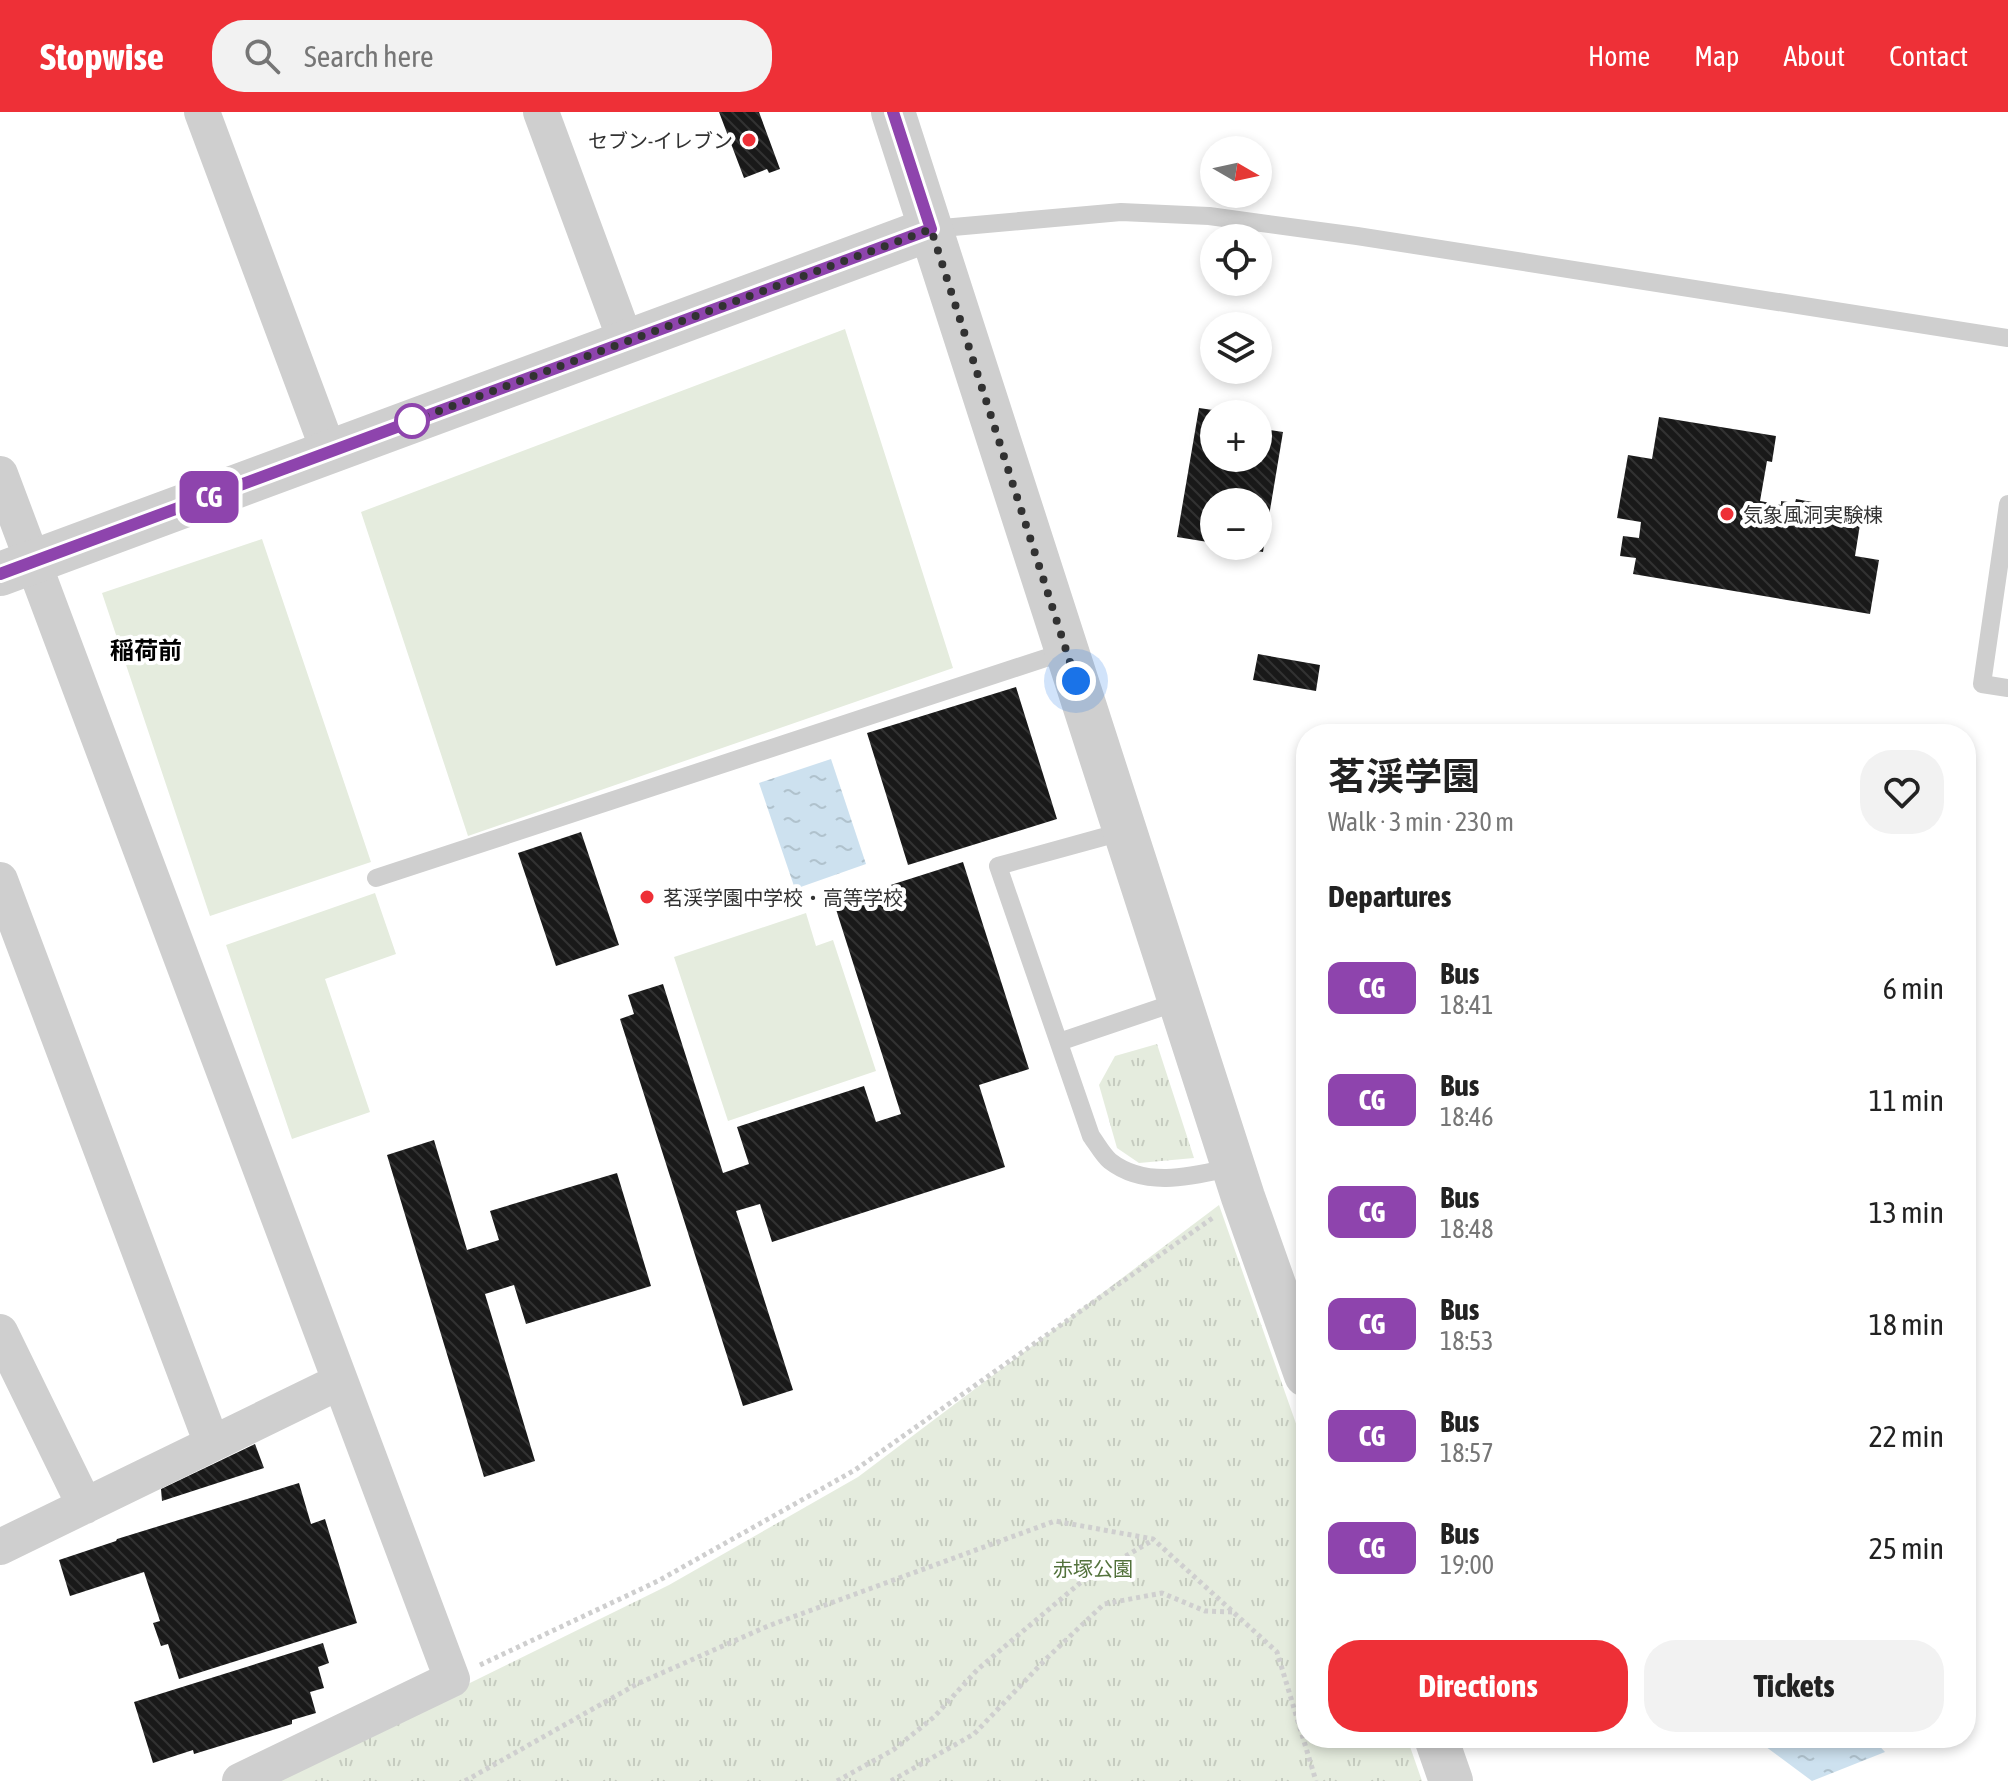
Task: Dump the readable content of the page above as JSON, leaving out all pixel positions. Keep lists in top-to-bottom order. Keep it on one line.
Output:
{"districts":["稲荷前"],"parks":["赤塚公園"],"places":["セブン-イレブン","気象風洞実験棟","茗渓学園中学校・高等学校"],"lines":["bus line CG"],"north":"right","page":{"header":"Stopwise","search":"Search here","nav":["Home","Map","About","Contact"],"on_map":"CG","map_buttons":["+","−"],"heading":[["茗渓学園","Walk · 3 min · 230 m"],"Departures"],"list":[{"mark":"CG","name":"Bus","note":"18:41","value":"6 min"},{"mark":"CG","name":"Bus","note":"18:46","value":"11 min"},{"mark":"CG","name":"Bus","note":"18:48","value":"13 min"},{"mark":"CG","name":"Bus","note":"18:53","value":"18 min"},{"mark":"CG","name":"Bus","note":"18:57","value":"22 min"},{"mark":"CG","name":"Bus","note":"19:00","value":"25 min"}],"buttons":["Directions","Tickets"]}}
